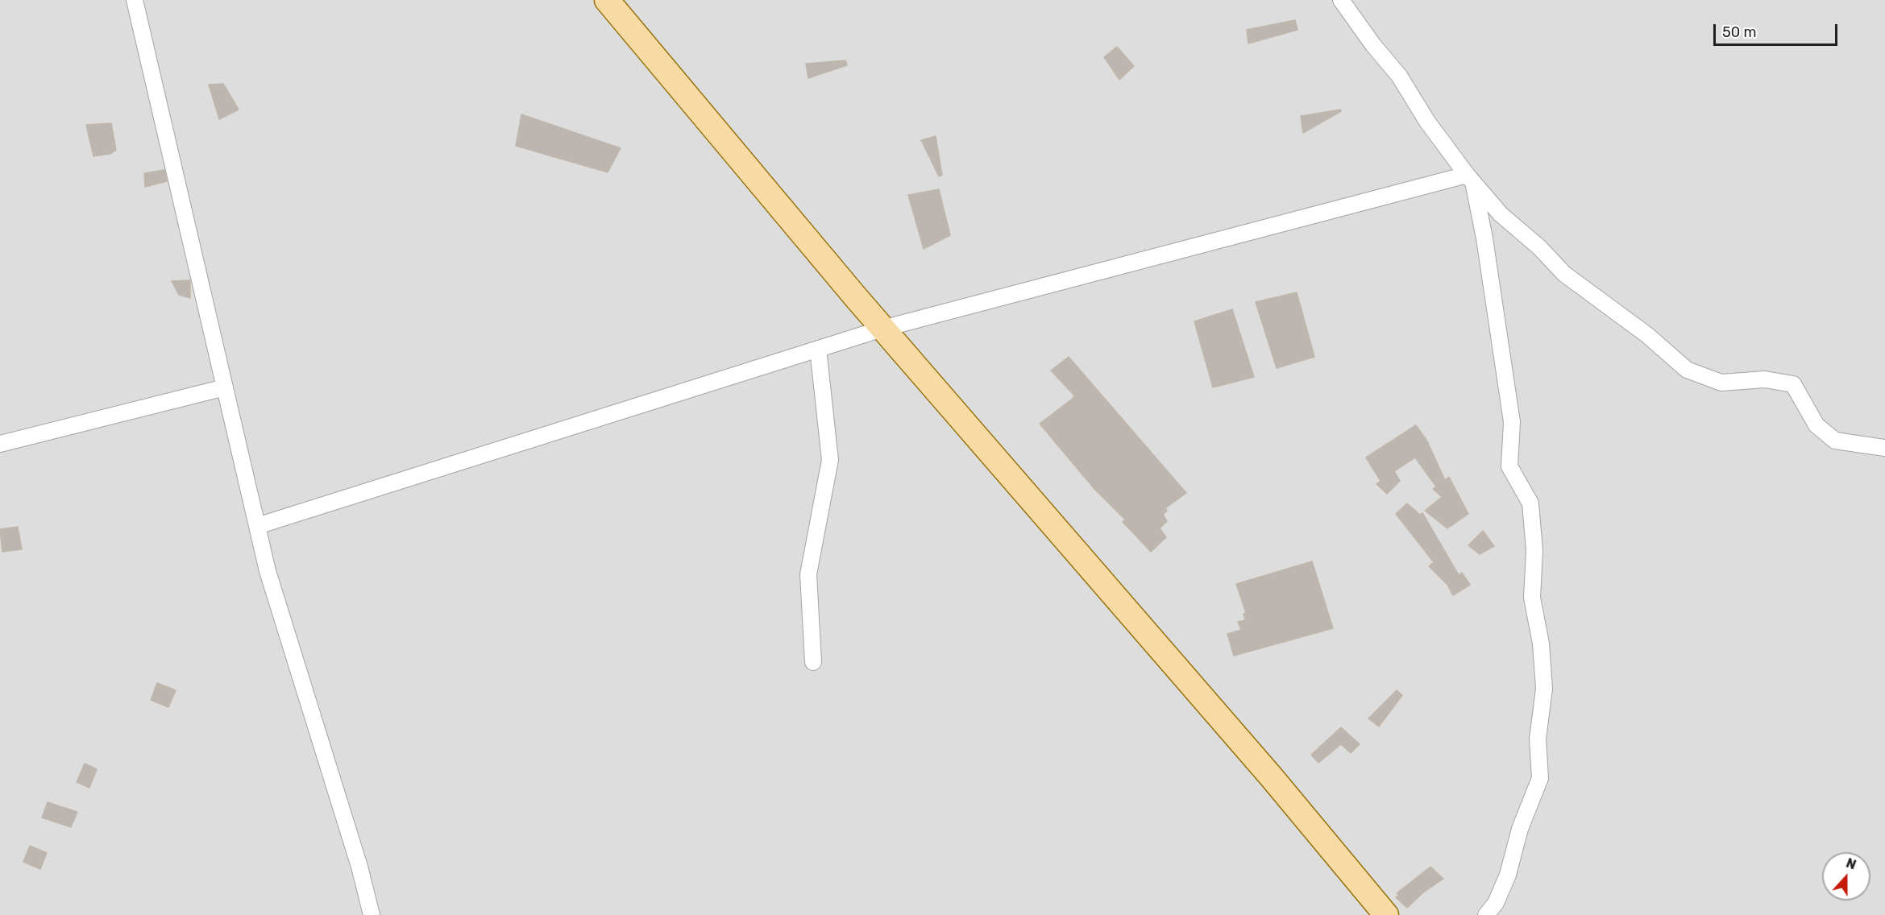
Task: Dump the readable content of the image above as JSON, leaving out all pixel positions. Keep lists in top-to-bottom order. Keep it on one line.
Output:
{"scale_bar":"50 m","north":"top"}
